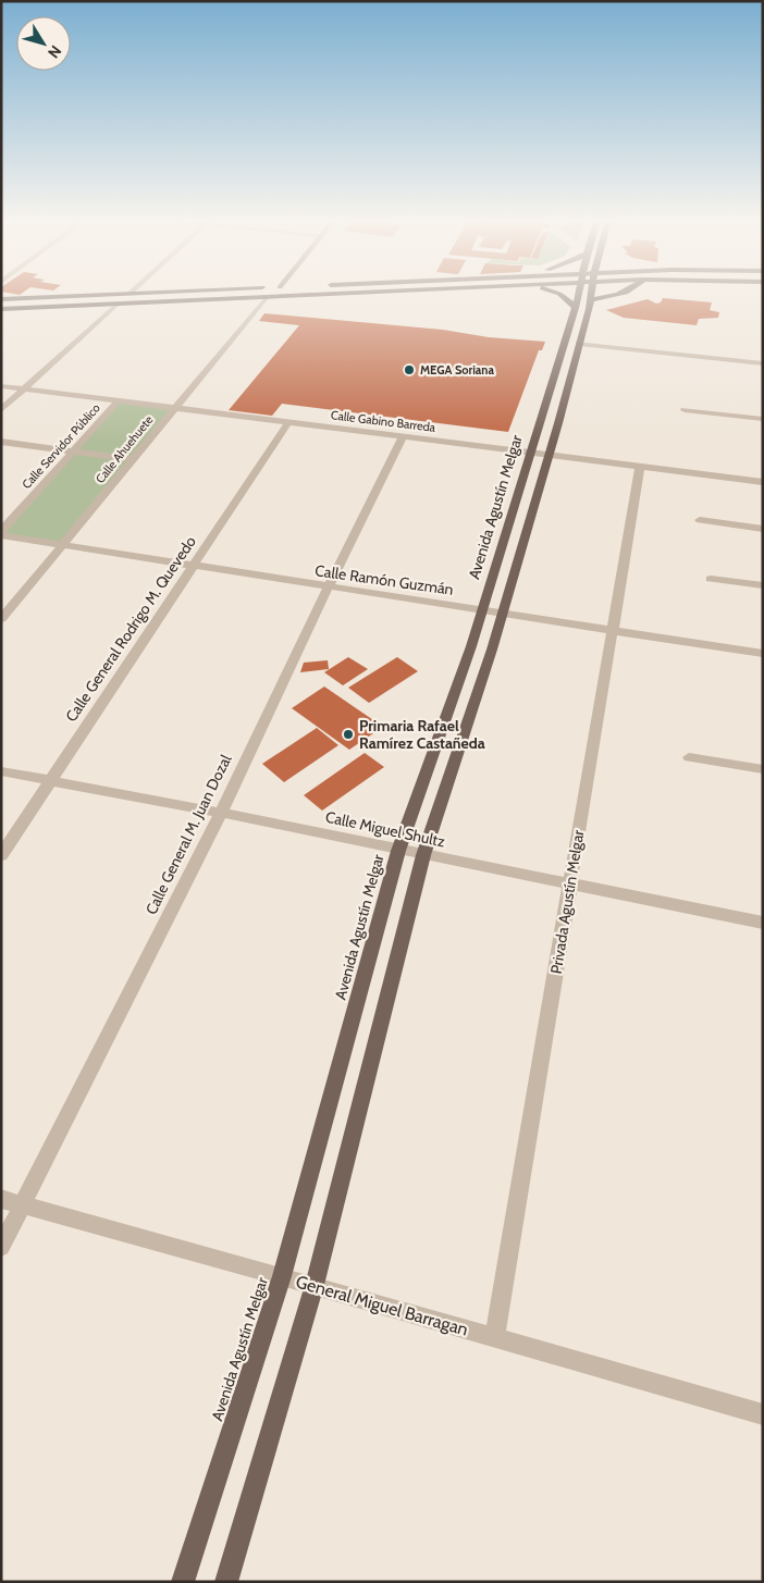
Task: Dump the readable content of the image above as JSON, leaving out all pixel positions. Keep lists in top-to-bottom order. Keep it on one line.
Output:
{"streets":{"main road":["Avenida Agustín Melgar"],"street":["Calle Gabino Barreda","Calle Servidor Público","Calle Ahuehuete","Calle Ramón Guzmán","Calle General Rodrigo M. Quevedo","Calle Miguel Shultz","Calle General M. Juan Dozal","Privada Agustín Melgar","General Miguel Barragan"]},"crossings":[["Calle Gabino Barreda","Calle Servidor Público"],["Calle Gabino Barreda","Calle Ahuehuete"],["Calle Gabino Barreda","Avenida Agustín Melgar"],["Calle Gabino Barreda","Calle General Rodrigo M. Quevedo"],["Calle Gabino Barreda","Calle General M. Juan Dozal"],["Calle Gabino Barreda","Privada Agustín Melgar"],["Calle Ahuehuete","Calle Ramón Guzmán"],["Avenida Agustín Melgar","Calle Ramón Guzmán"],["Avenida Agustín Melgar","Calle Miguel Shultz"],["Avenida Agustín Melgar","General Miguel Barragan"],["Calle Ramón Guzmán","Calle General Rodrigo M. Quevedo"],["Calle Ramón Guzmán","Calle General M. Juan Dozal"],["Calle Ramón Guzmán","Privada Agustín Melgar"],["Calle General Rodrigo M. Quevedo","Calle Miguel Shultz"],["Calle Miguel Shultz","Calle General M. Juan Dozal"],["Calle Miguel Shultz","Privada Agustín Melgar"],["Calle General M. Juan Dozal","General Miguel Barragan"],["Privada Agustín Melgar","General Miguel Barragan"]],"places":["MEGA Soriana","Primaria Rafael Ramírez Castañeda"],"north":"bottom right"}
